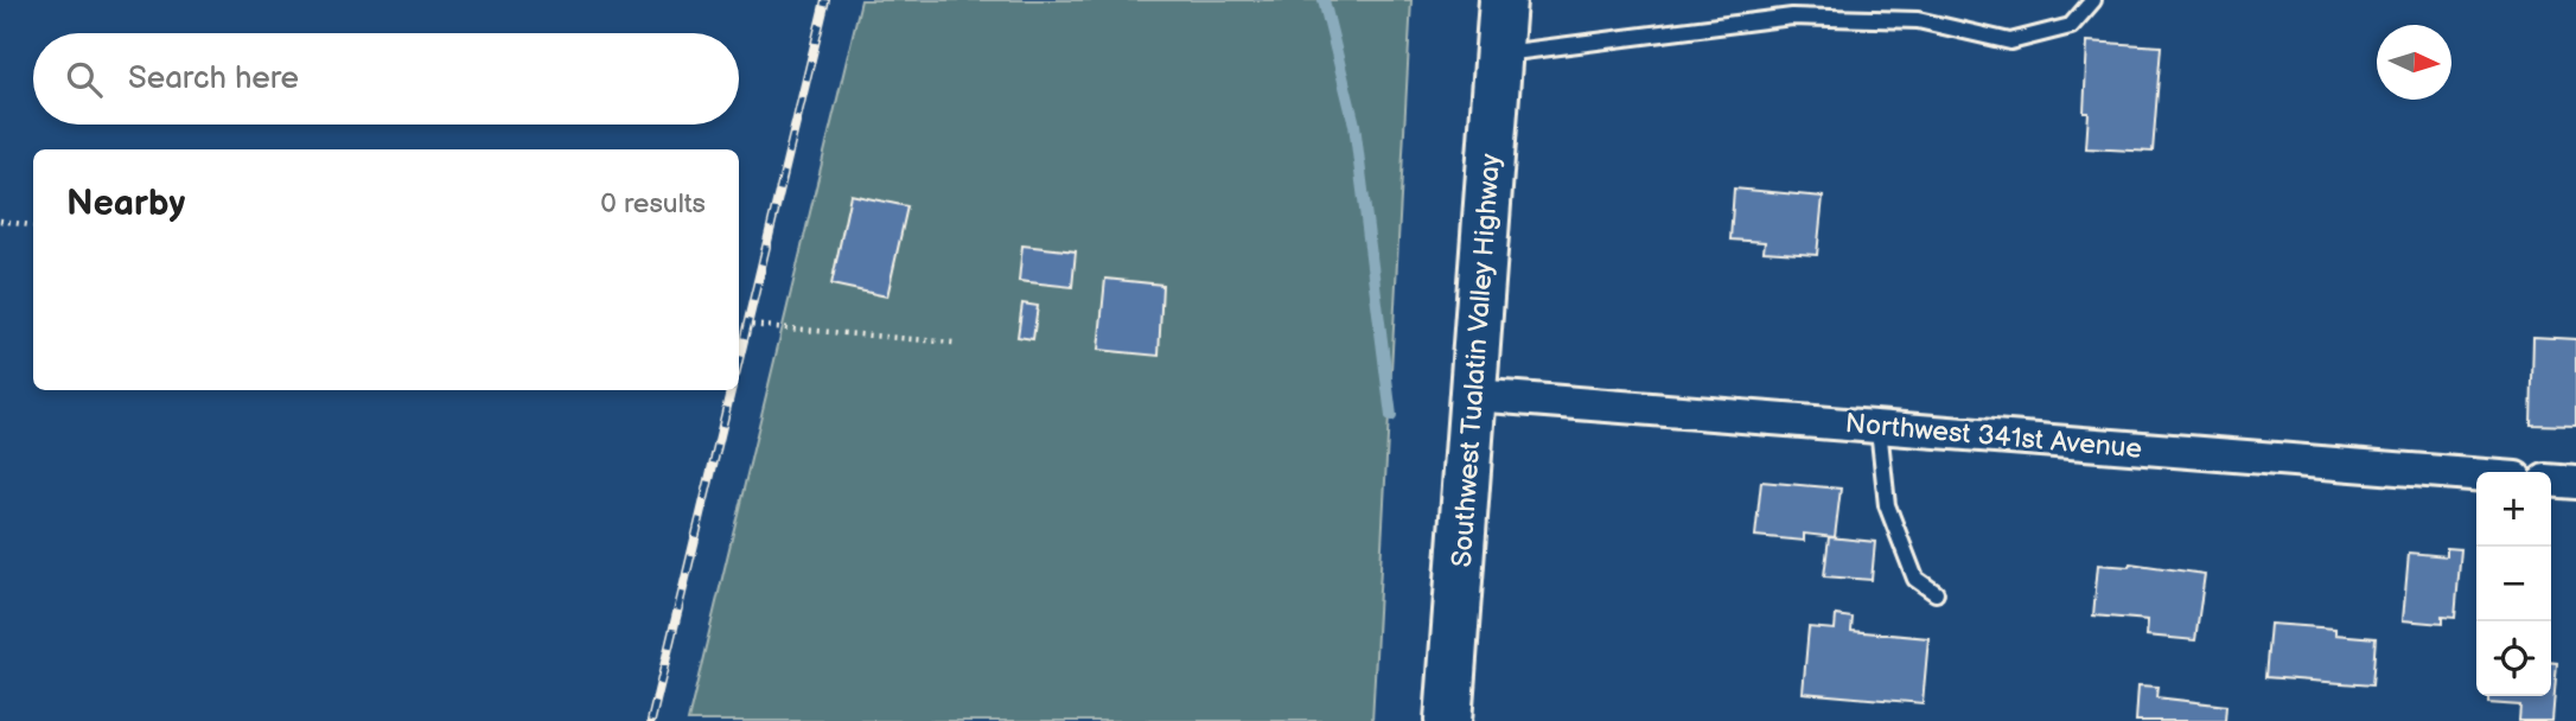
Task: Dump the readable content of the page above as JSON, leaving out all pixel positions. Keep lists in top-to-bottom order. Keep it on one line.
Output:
{"streets":{"highway":["Southwest Tualatin Valley Highway"],"street":["Northwest 341st Avenue"]},"crossings":[["Southwest Tualatin Valley Highway","Northwest 341st Avenue"]],"north":"right","page":{"search":"Search here","heading":["Nearby","0 results"],"map_buttons":["+","−"]}}
